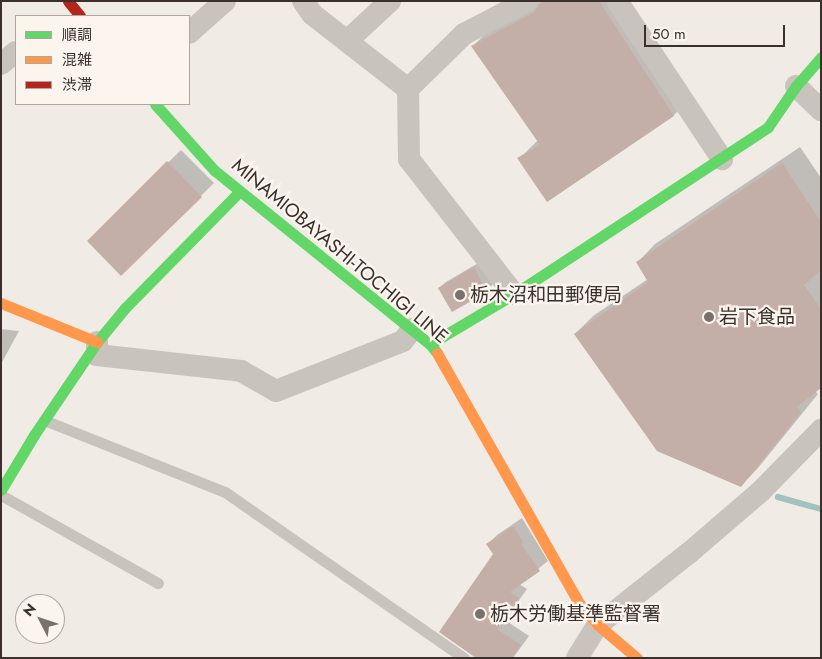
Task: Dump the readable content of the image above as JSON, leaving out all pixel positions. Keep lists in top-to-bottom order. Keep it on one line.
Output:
{"streets":{"street":["MINAMIOBAYASHI-TOCHIGI LINE"]},"places":["栃木沼和田郵便局","岩下食品","栃木労働基準監督署"],"legend":["順調","混雑","渋滞"],"scale_bar":"50 m","north":"top left"}
